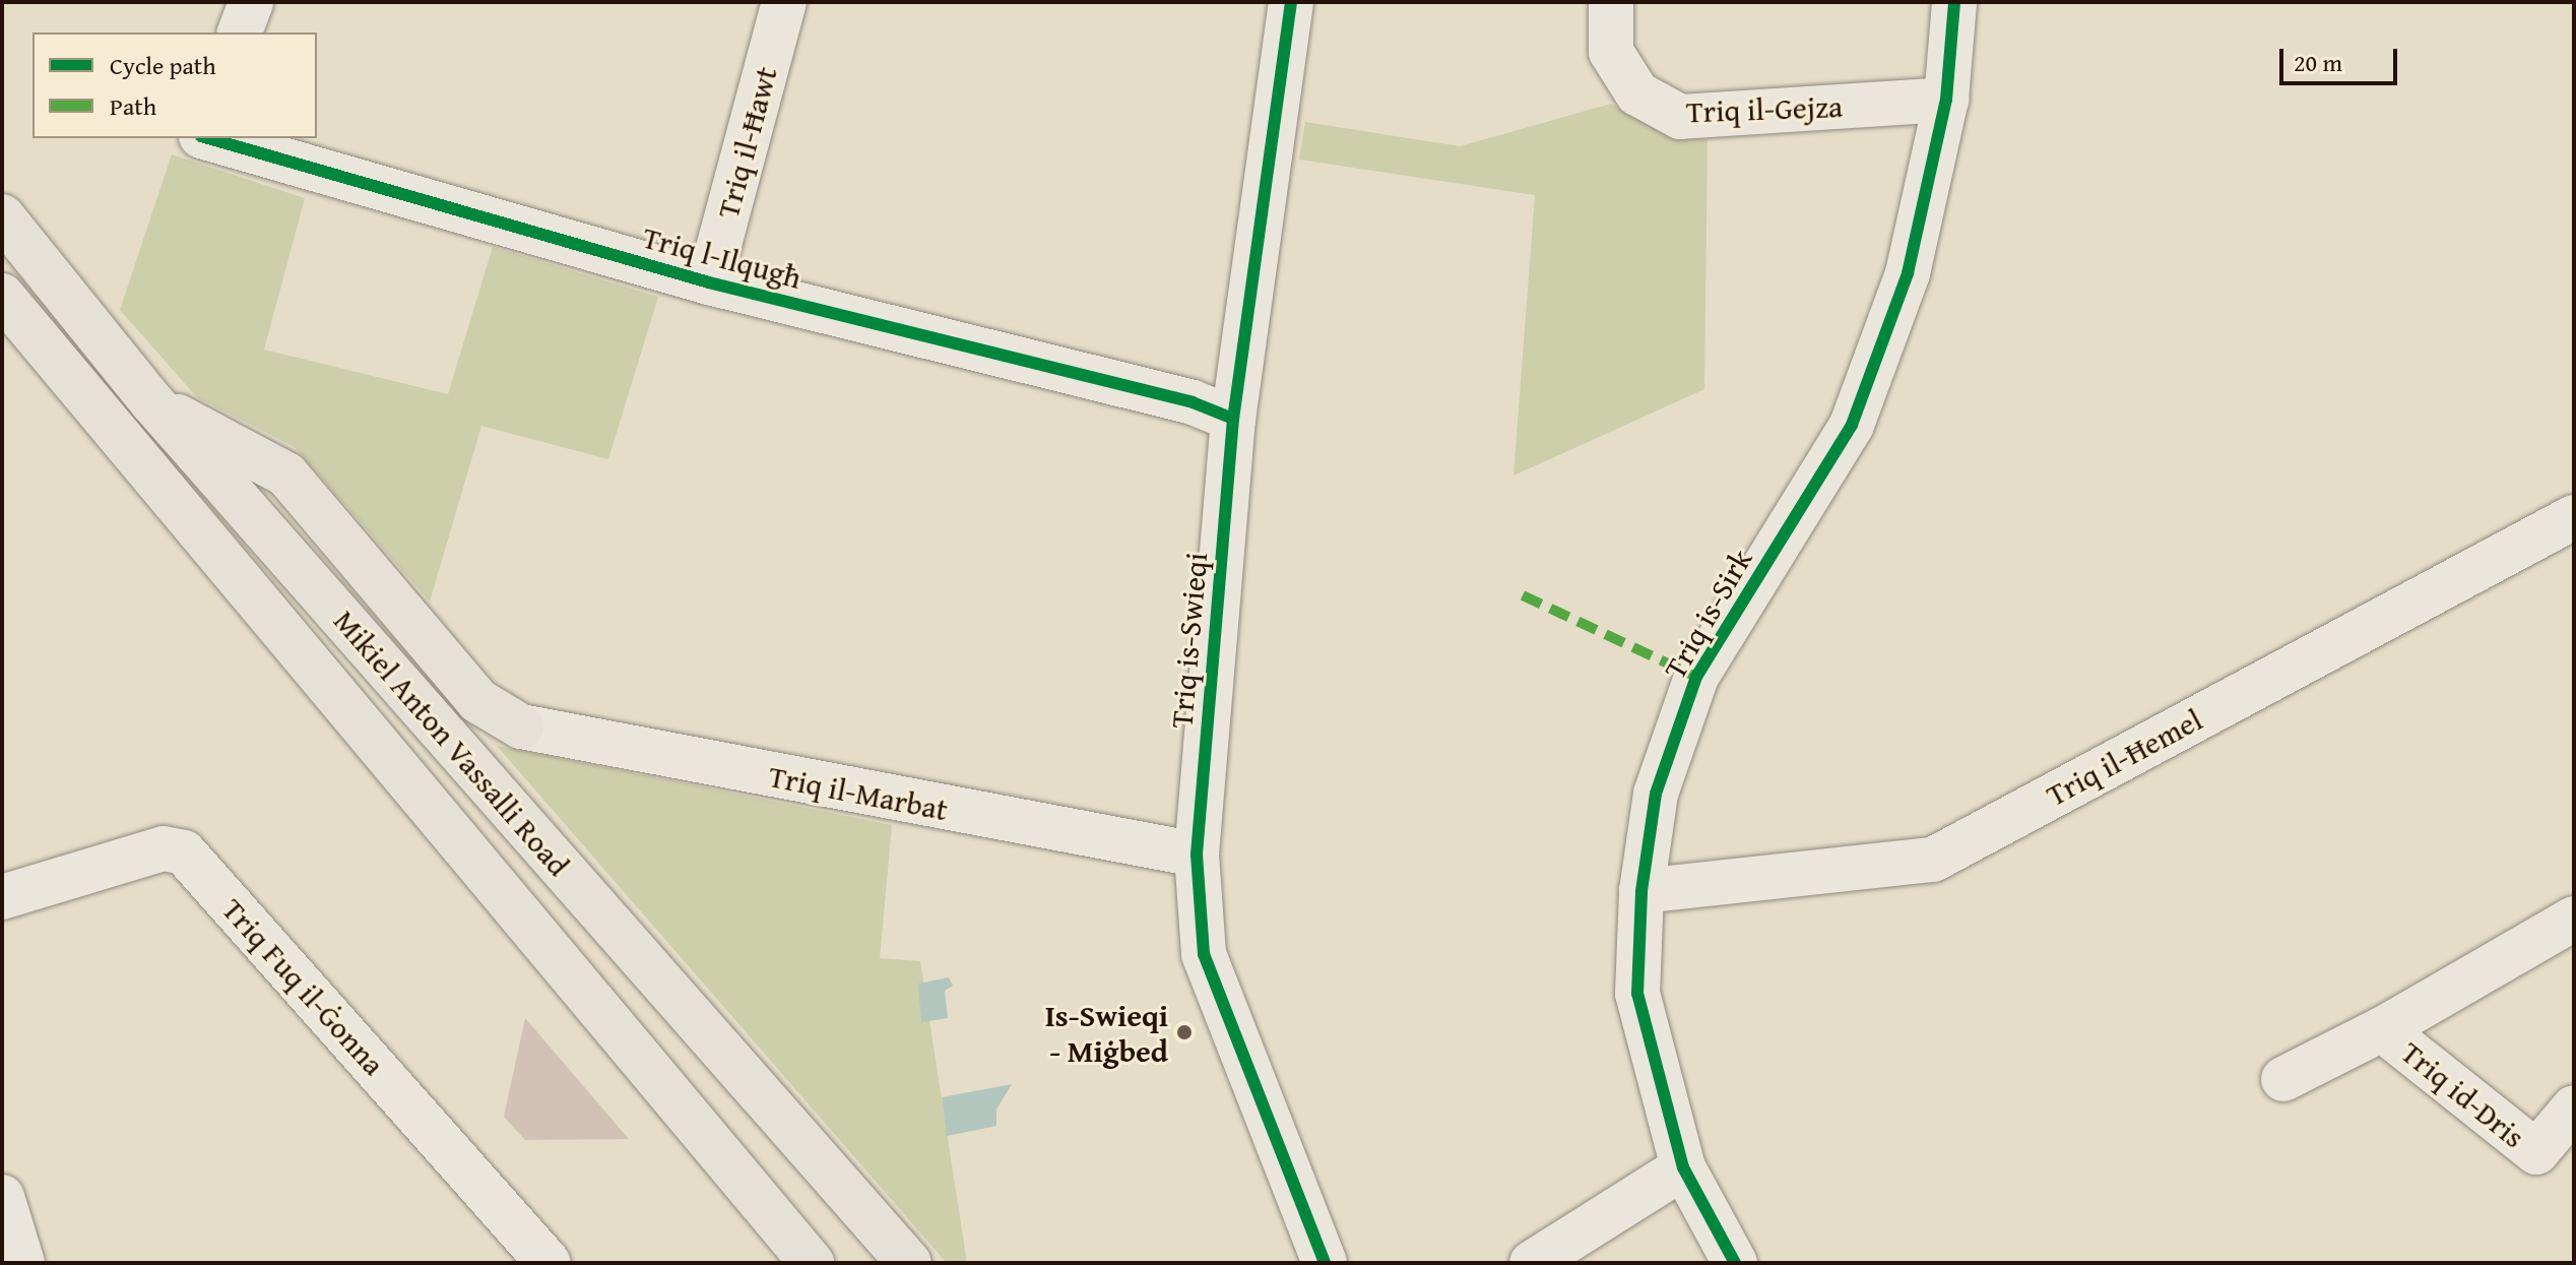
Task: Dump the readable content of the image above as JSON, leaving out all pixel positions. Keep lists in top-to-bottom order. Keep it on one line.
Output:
{"streets":{"highway":["Mikiel Anton Vassalli Road"],"street":["Triq il-Gejza","Triq il-Ħawt","Triq l-Ilqugħ","Triq is-Sirk","Triq is-Swieqi","Triq il-Ħemel","Triq il-Marbat","Triq Fuq il-Ġonna","Triq id-Dris"]},"crossings":[["Triq il-Gejza","Triq is-Sirk"],["Triq il-Ħawt","Triq l-Ilqugħ"],["Triq l-Ilqugħ","Triq is-Swieqi"],["Triq is-Sirk","Triq il-Ħemel"],["Triq is-Swieqi","Triq il-Marbat"]],"places":["Is-Swieqi - Miġbed"],"legend":["Cycle path","Path"],"scale_bar":"20 m"}
